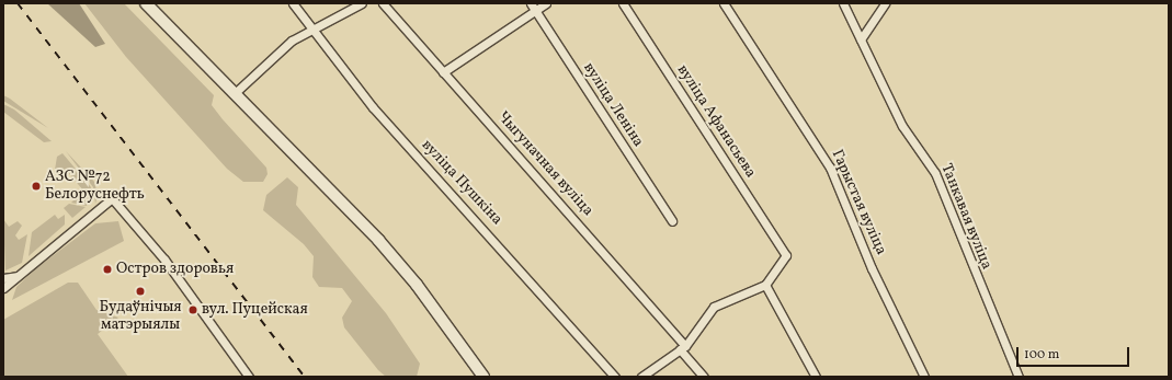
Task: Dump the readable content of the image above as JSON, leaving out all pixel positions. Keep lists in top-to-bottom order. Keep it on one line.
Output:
{"streets":{"street":["вуліца Леніна","вуліца Афанасьева","Чыгуначная вуліца","вуліца Пушкіна","Гарыстая вуліца","Танкавая вуліца"]},"places":["АЗС №72 Белоруснефть","Остров здоровья","Будаўнічыя матэрыялы","вул. Пуцейская"],"scale_bar":"100 m"}
